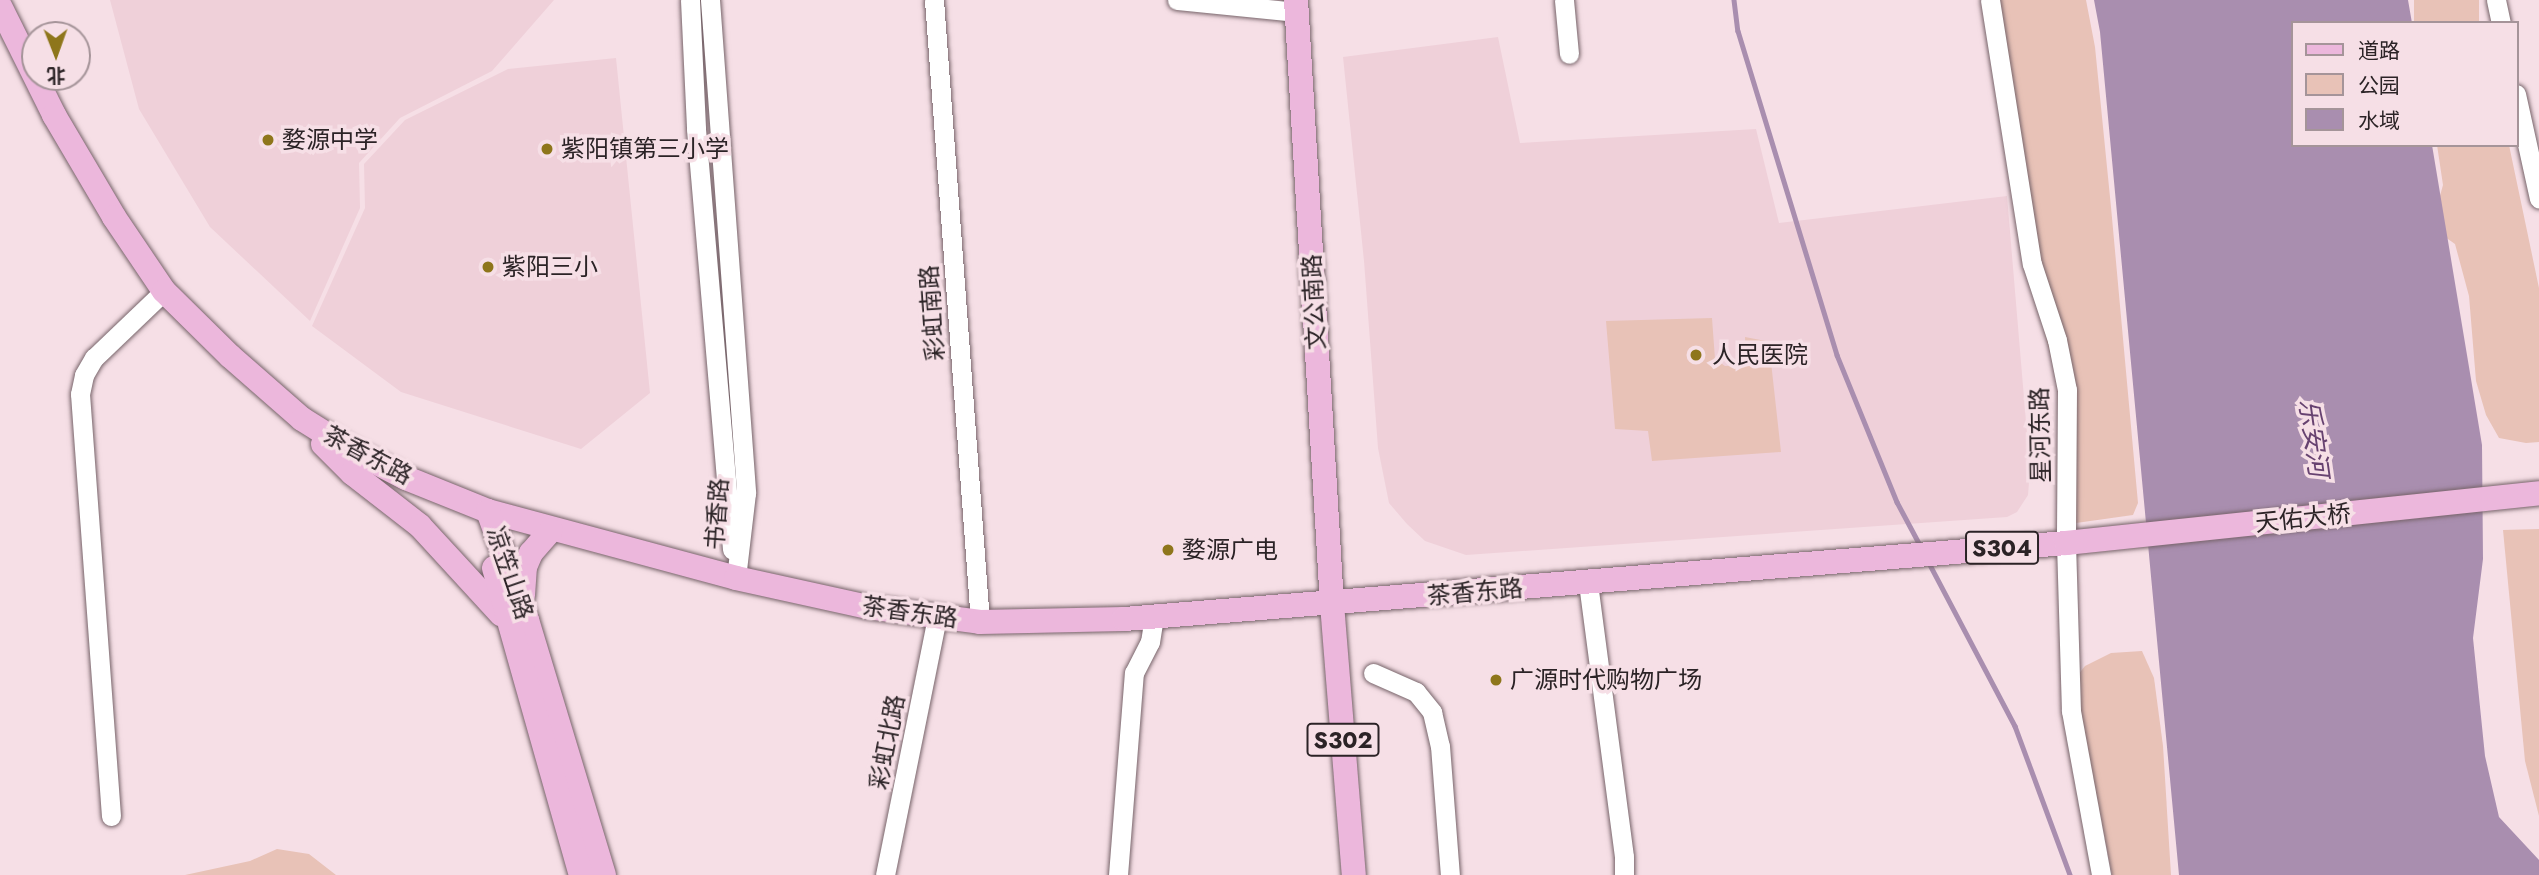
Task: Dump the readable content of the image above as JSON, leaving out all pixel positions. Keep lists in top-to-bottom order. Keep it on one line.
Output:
{"streets":{"main road":["文公南路","茶香东路","天佑大桥","S304","凉笠山路","S302"],"street":["彩虹南路","星河东路","书香路","彩虹北路"]},"crossings":[["文公南路","茶香东路"],["文公南路","S302"],["彩虹南路","茶香东路"],["星河东路","茶香东路"],["星河东路","天佑大桥"],["茶香东路","书香路"],["茶香东路","天佑大桥"],["茶香东路","凉笠山路"],["茶香东路","S302"],["茶香东路","彩虹北路"]],"water":["乐安河"],"places":["婺源中学","紫阳镇第三小学","紫阳三小","人民医院","婺源广电","广源时代购物广场"],"legend":["道路","公园","水域"],"north":"bottom"}
